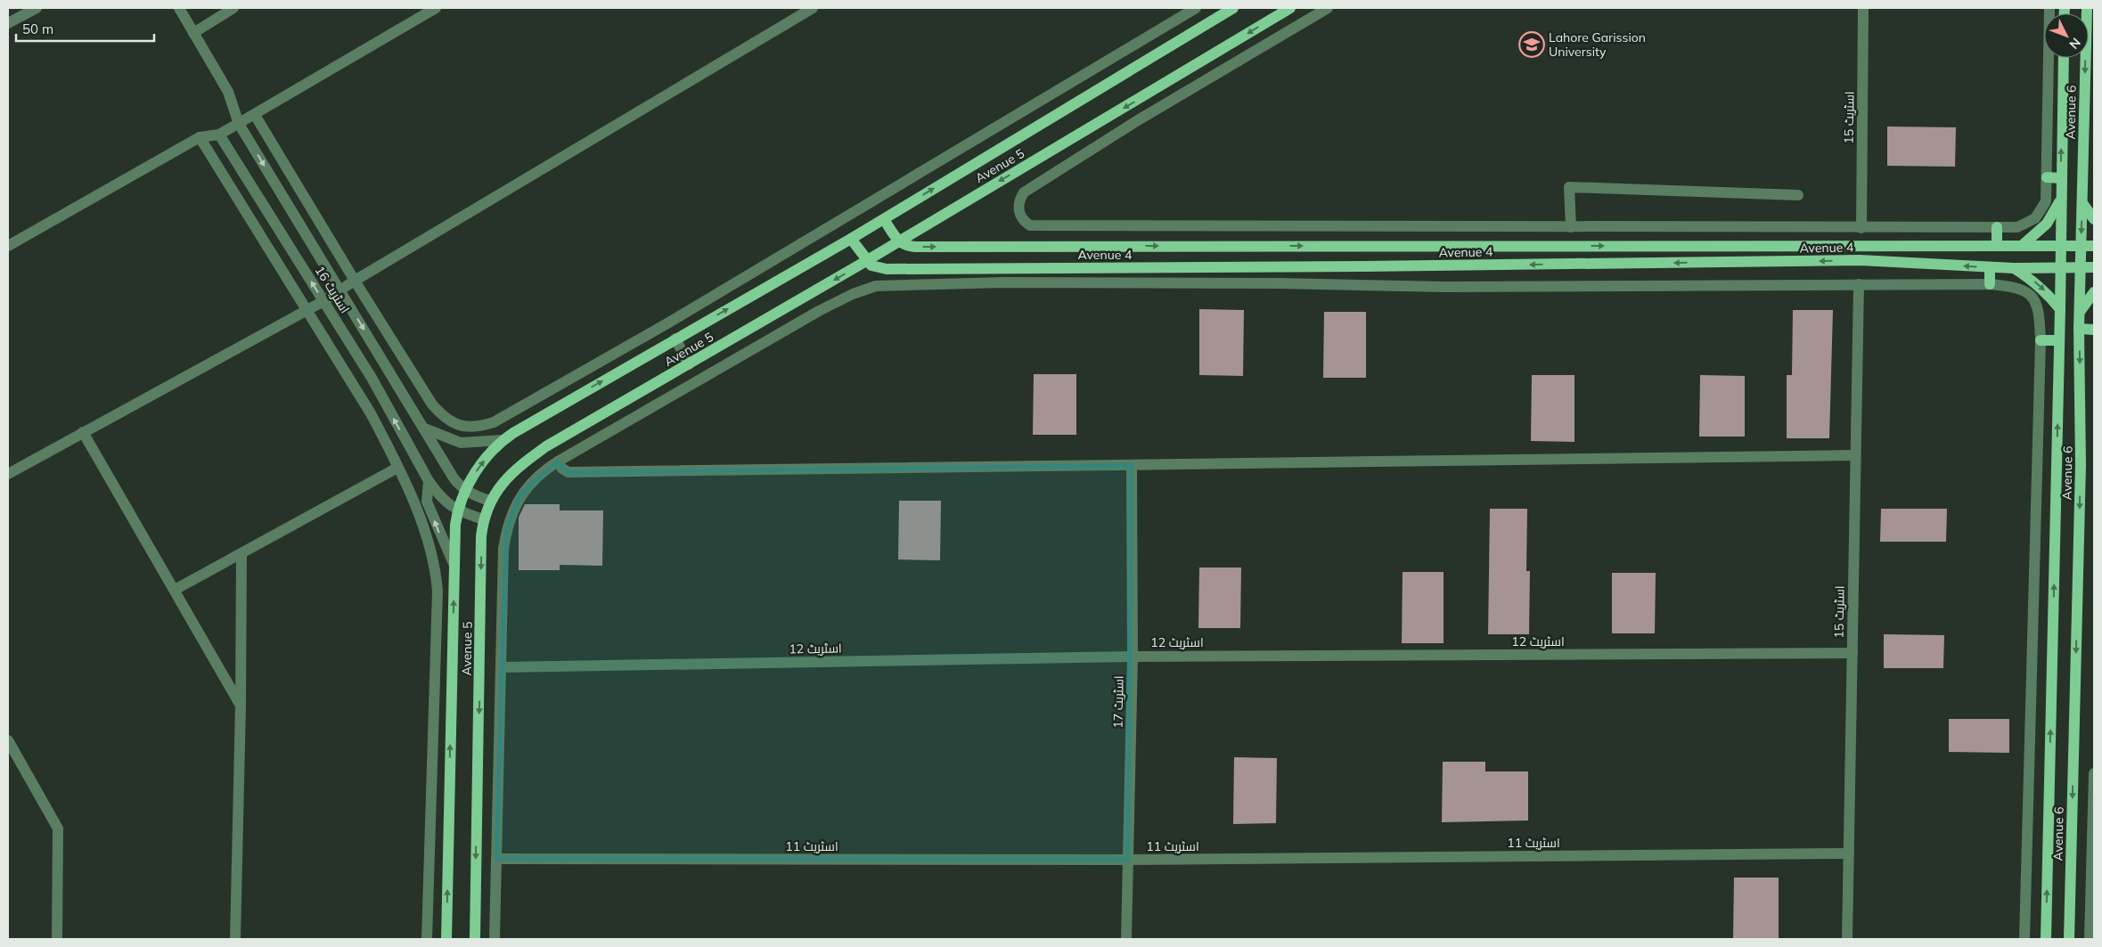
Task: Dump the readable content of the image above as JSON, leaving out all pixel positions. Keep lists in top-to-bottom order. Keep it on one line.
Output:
{"streets":{"main road":["Avenue 6","Avenue 5","Avenue 4"],"street":["اسٹریٹ 15","اسٹریٹ 16","اسٹریٹ 12","اسٹریٹ 17","اسٹریٹ 11"]},"crossings":[["Avenue 6","Avenue 4"],["اسٹریٹ 15","اسٹریٹ 12"],["اسٹریٹ 15","اسٹریٹ 11"],["Avenue 5","Avenue 4"],["Avenue 5","اسٹریٹ 16"],["اسٹریٹ 12","اسٹریٹ 17"],["اسٹریٹ 17","اسٹریٹ 11"]],"places":{"school or university":["Lahore Garission University"]},"scale_bar":"50 m","north":"bottom right"}
